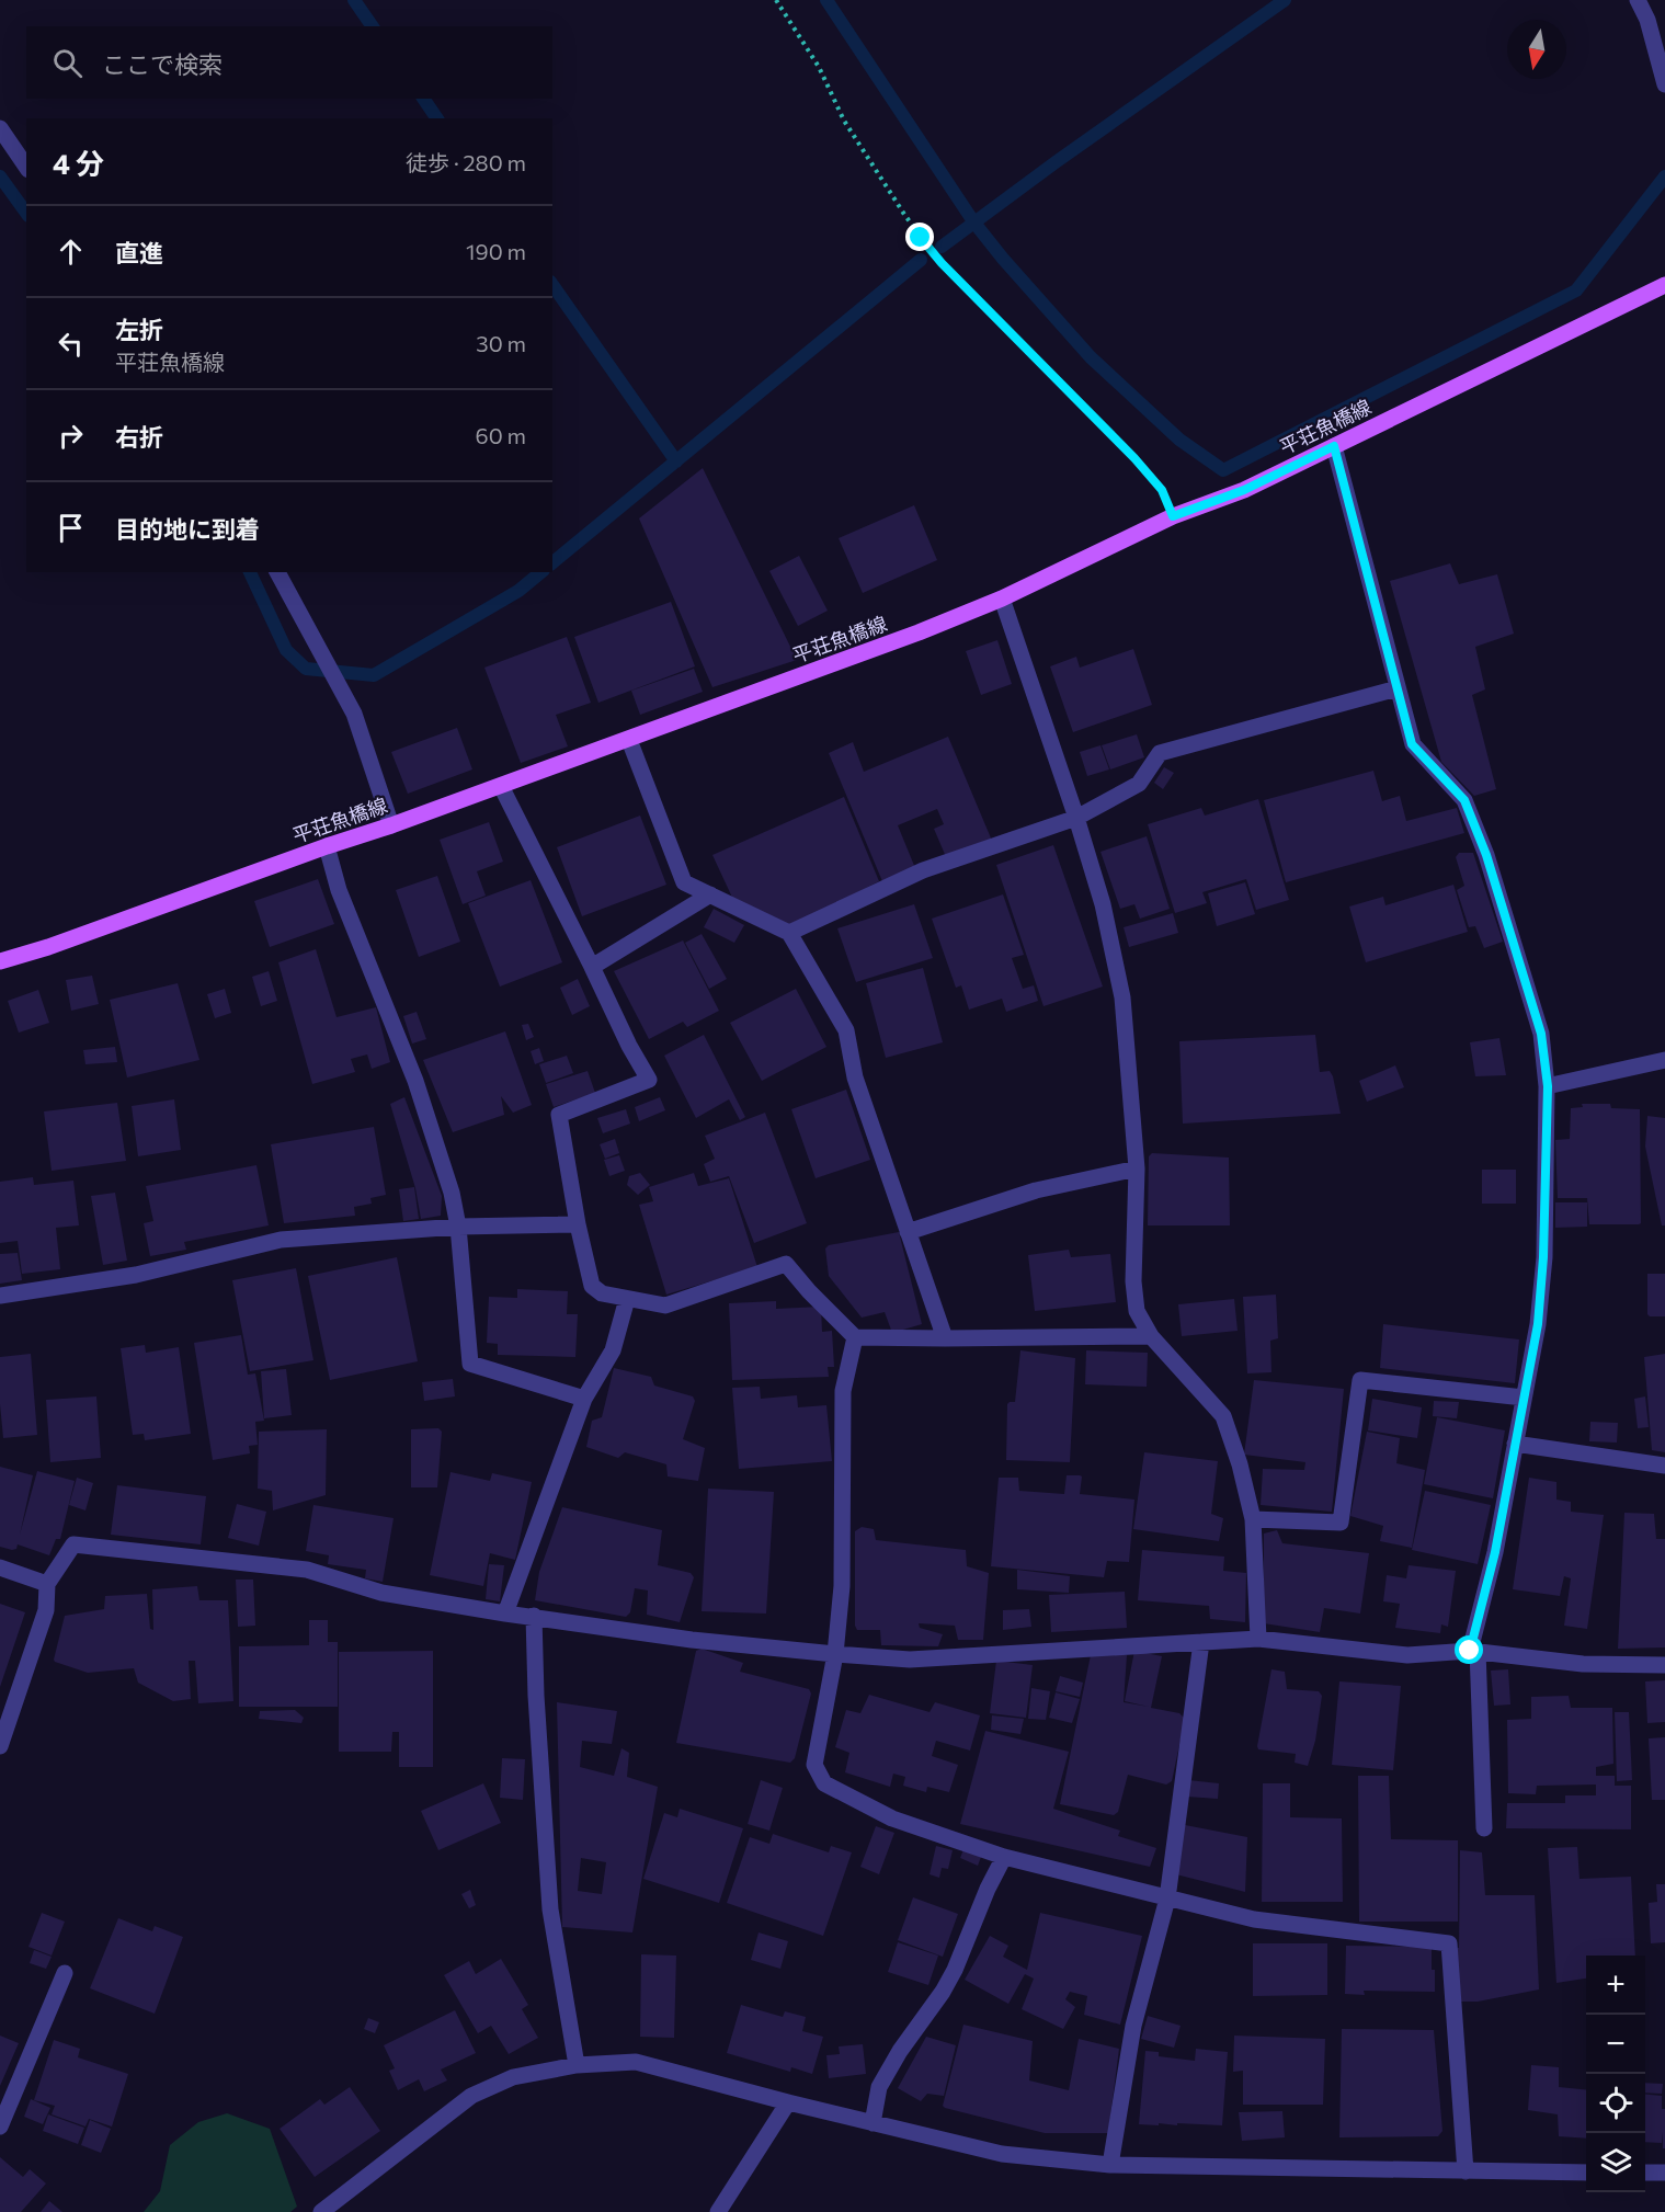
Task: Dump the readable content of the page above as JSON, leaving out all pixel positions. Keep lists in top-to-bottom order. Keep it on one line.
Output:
{"streets":{"main road":["平荘魚橋線"]},"north":"bottom","page":{"search":"ここで検索","heading":["4 分","徒歩 · 280 m"],"list":[["直進","190 m"],["左折","平荘魚橋線","30 m"],["右折","60 m"],"目的地に到着"],"map_buttons":["+","−"]}}
